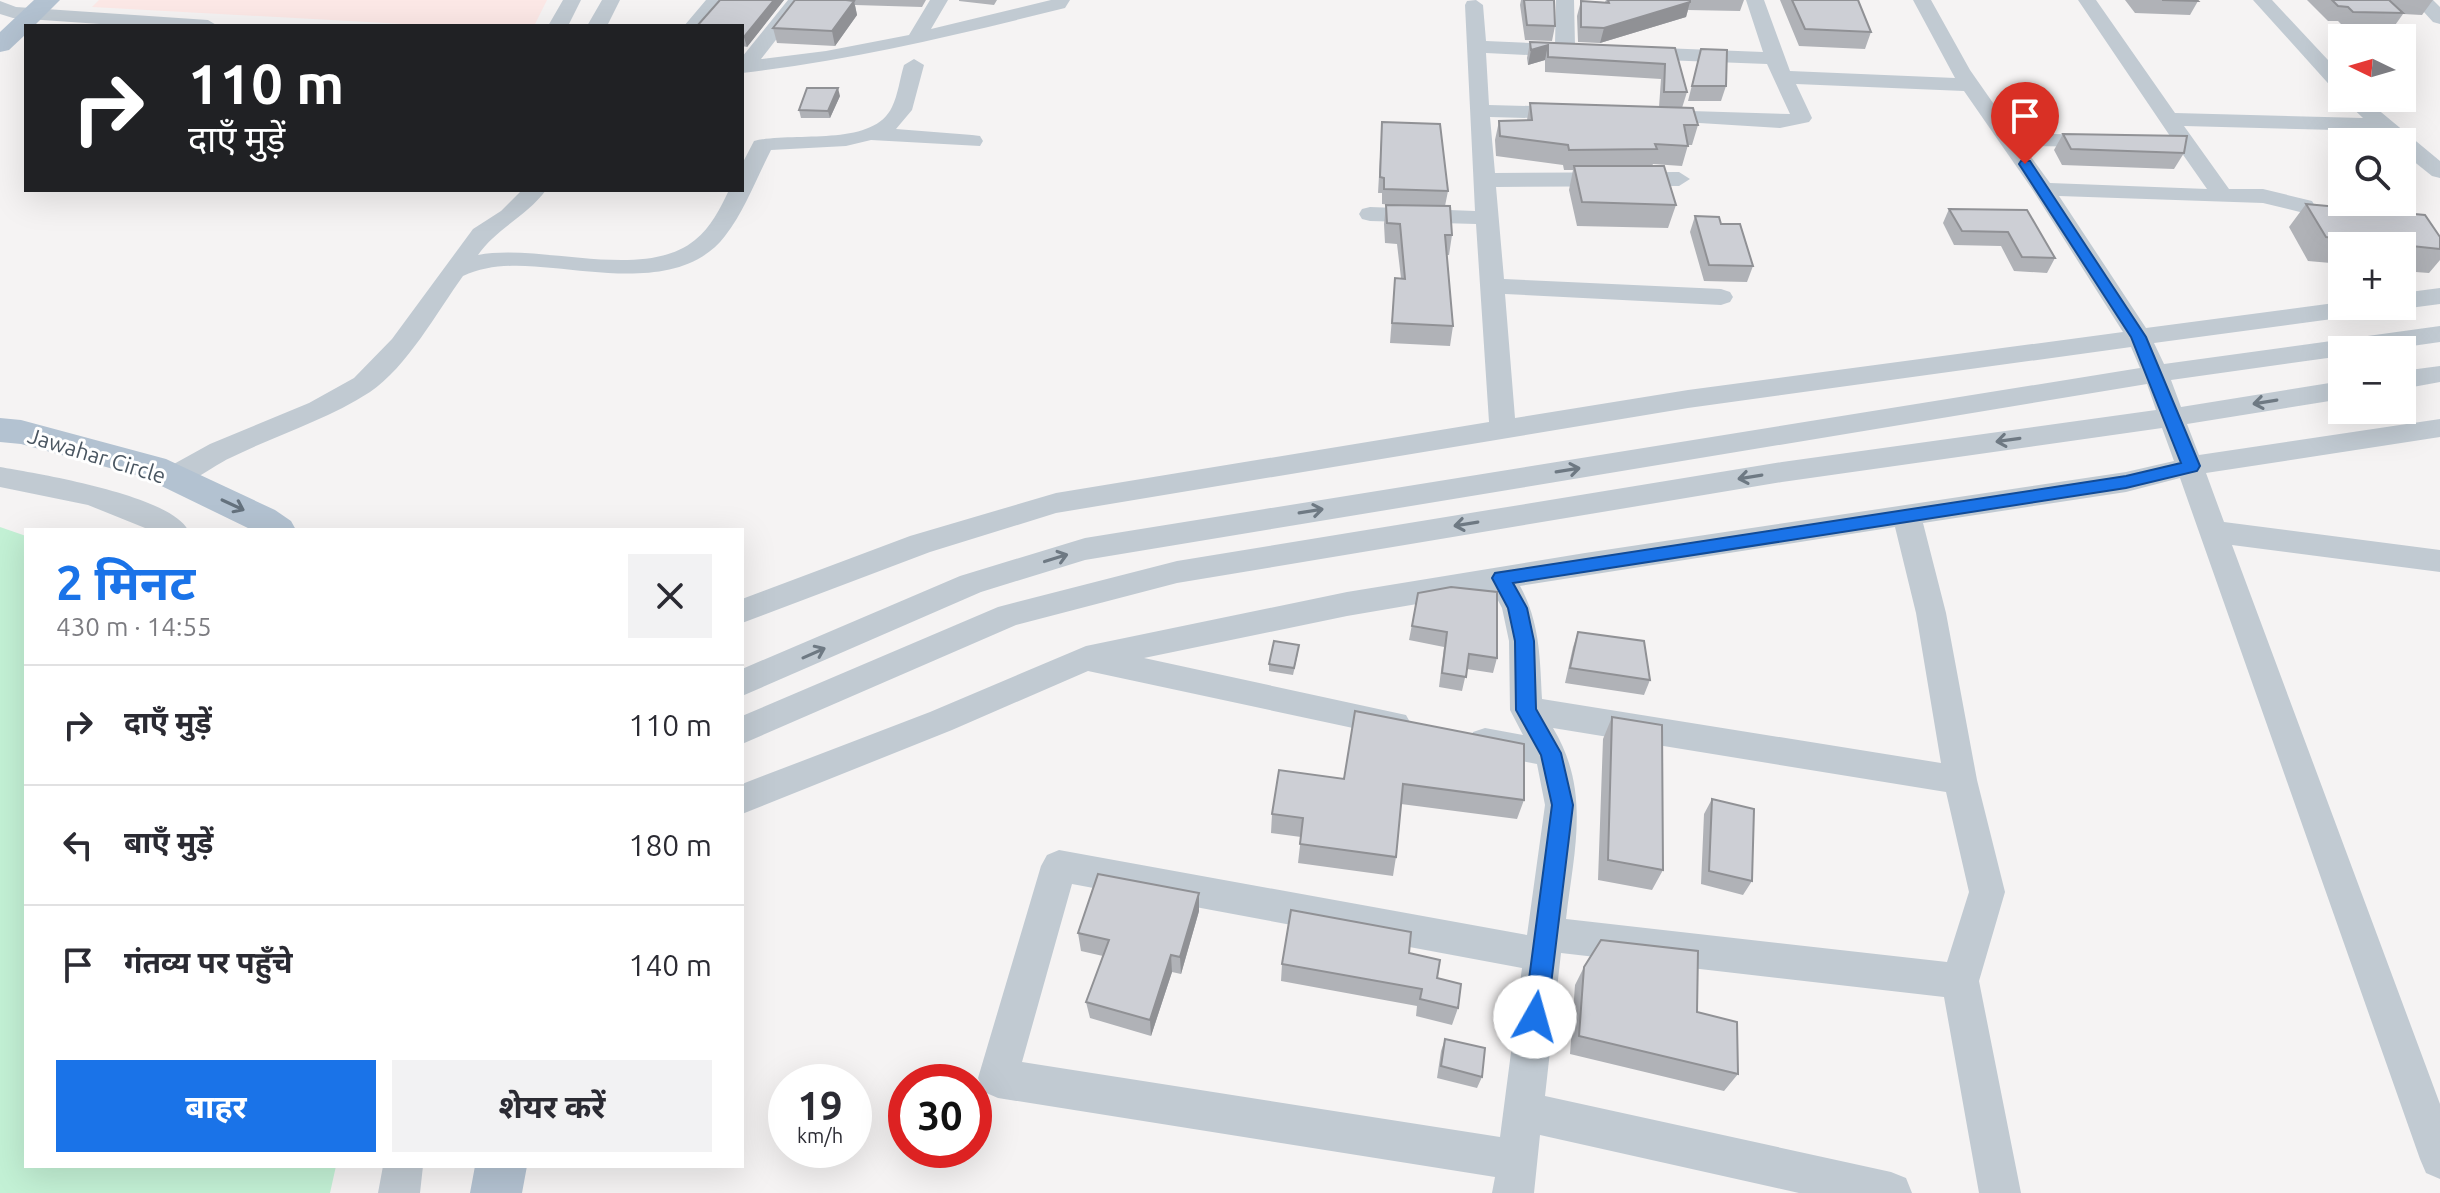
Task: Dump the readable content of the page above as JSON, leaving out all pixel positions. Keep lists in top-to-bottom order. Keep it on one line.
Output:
{"streets":{"main road":["Jawahar Circle"]},"one_way":["Jawahar Circle"],"north":"left","page":{"map_buttons":["+","−"],"turn":["110 m","दाएँ मुड़ें"],"heading":["2 मिनट","430 m · 14:55"],"list":[{"name":"दाएँ मुड़ें","value":"110 m"},{"name":"बाएँ मुड़ें","value":"180 m"},{"name":"गंतव्य पर पहुँचे","value":"140 m"}],"buttons":["बाहर","शेयर करें"],"speed":"19 km/h","limit":"30"}}
